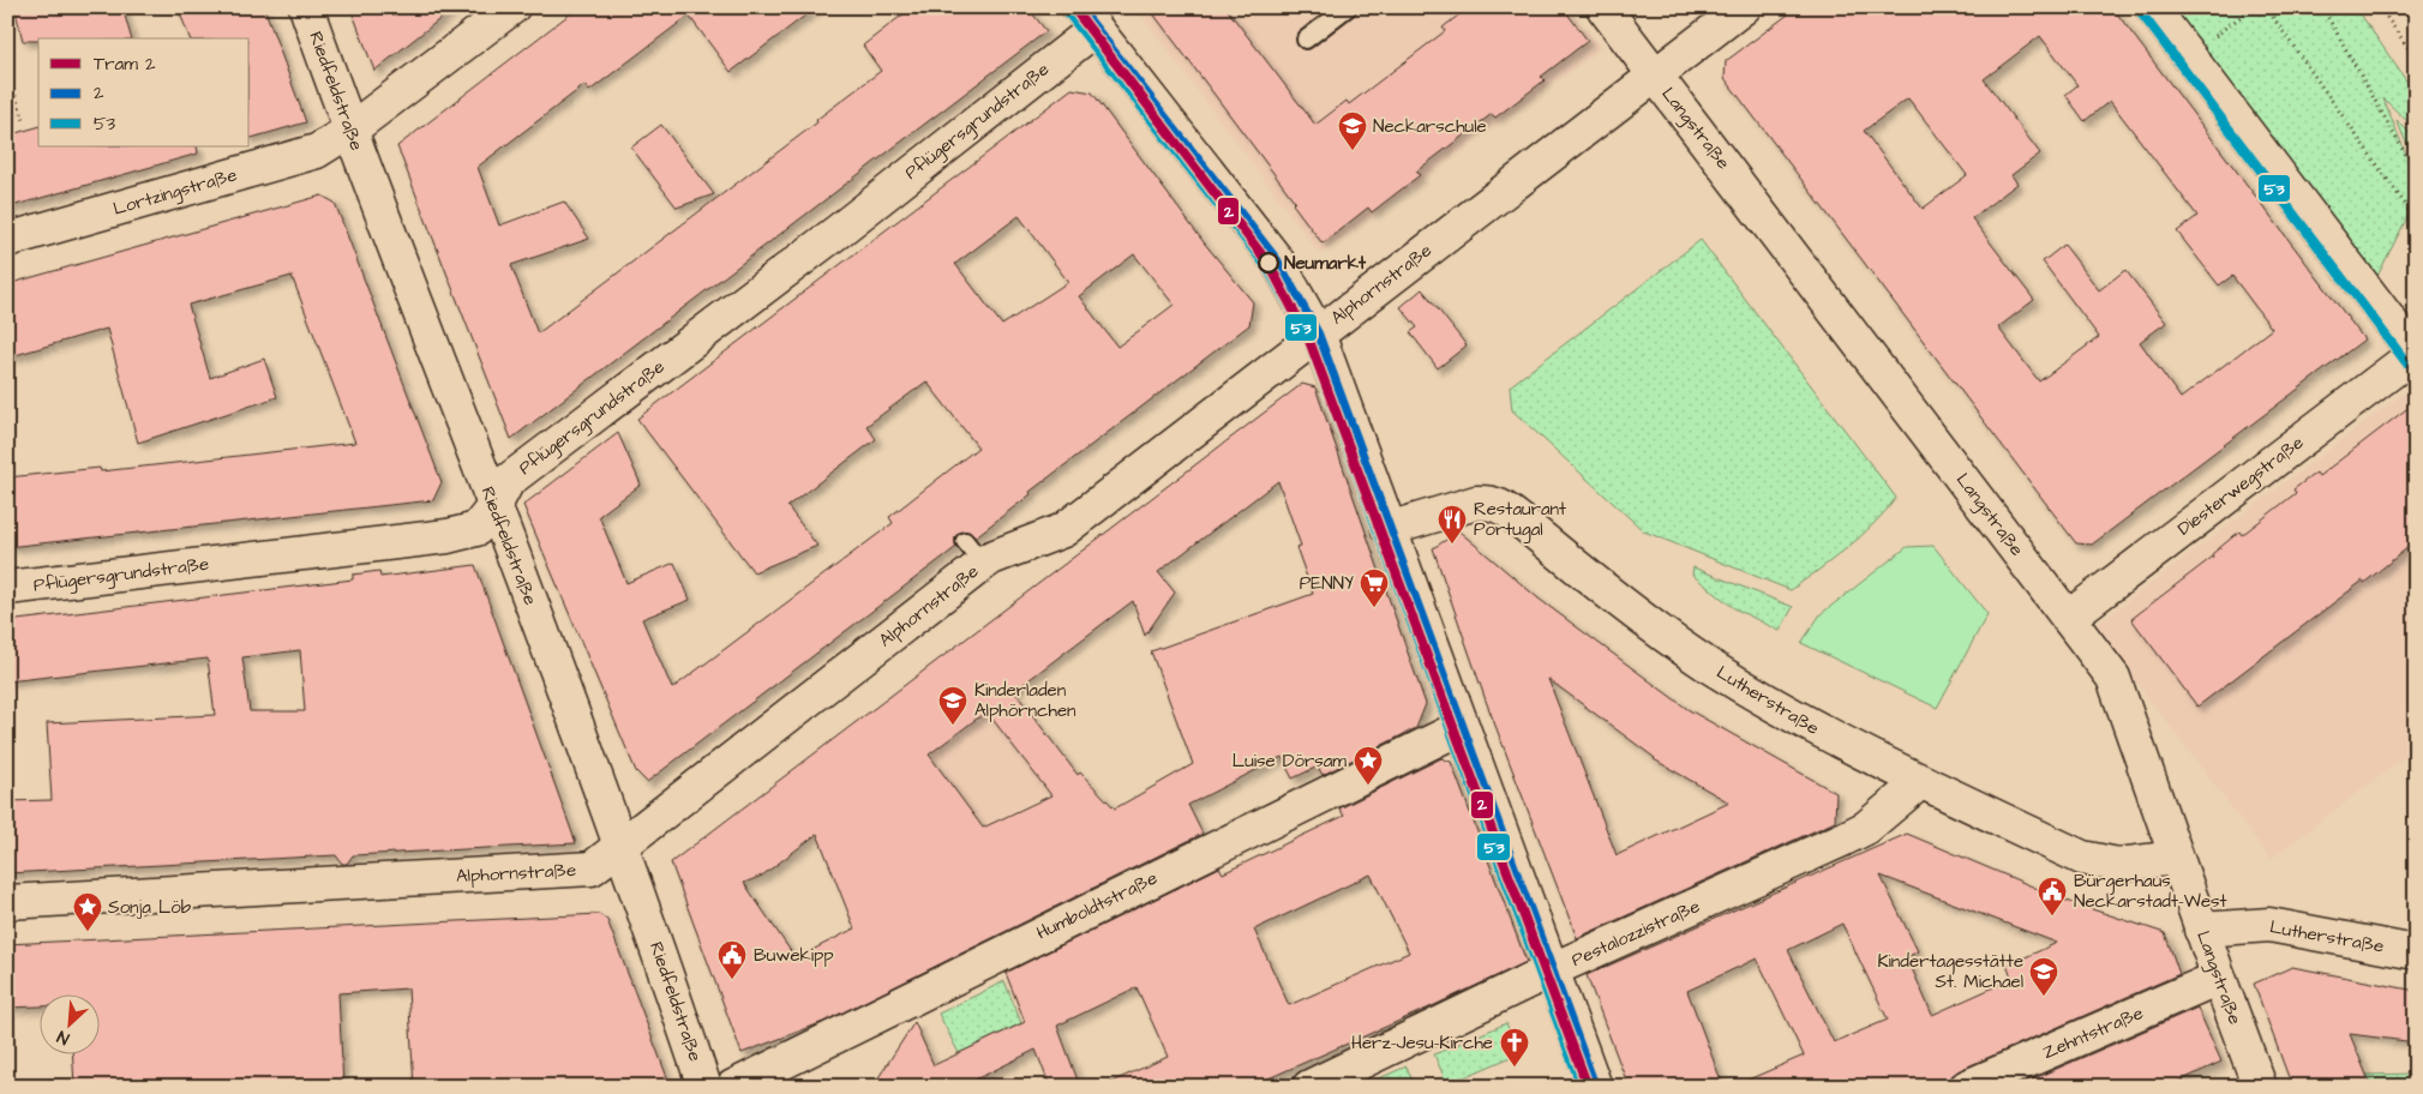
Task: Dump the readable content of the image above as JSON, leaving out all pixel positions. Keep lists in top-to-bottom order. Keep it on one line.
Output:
{"streets":{"street":["Riedfeldstraße","Pflügersgrundstraße","Langstraße","Lortzingstraße","Alphornstraße","Diesterwegstraße","Lutherstraße","Humboldtstraße","Pestalozzistraße","Zehntstraße"]},"crossings":[["Riedfeldstraße","Pflügersgrundstraße"],["Riedfeldstraße","Lortzingstraße"],["Riedfeldstraße","Alphornstraße"],["Langstraße","Alphornstraße"],["Langstraße","Diesterwegstraße"],["Langstraße","Lutherstraße"],["Langstraße","Zehntstraße"],["Lutherstraße","Pestalozzistraße"]],"places":{"school or university":["Neckarschule","Kinderladen Alphörnchen","Kindertagesstätte St. Michael"],"other":["Neumarkt"],"restaurant":["Restaurant Portugal"],"supermarket":["PENNY"],"place":["Luise Dörsam","Sonja Löb"],"public building":["Bürgerhaus Neckarstadt-West","Buwekipp"],"church":["Herz-Jesu-Kirche"]},"lines":["tram line 2","transit line 2","transit line 53"],"legend":["Tram 2","2","53"],"north":"bottom left"}
